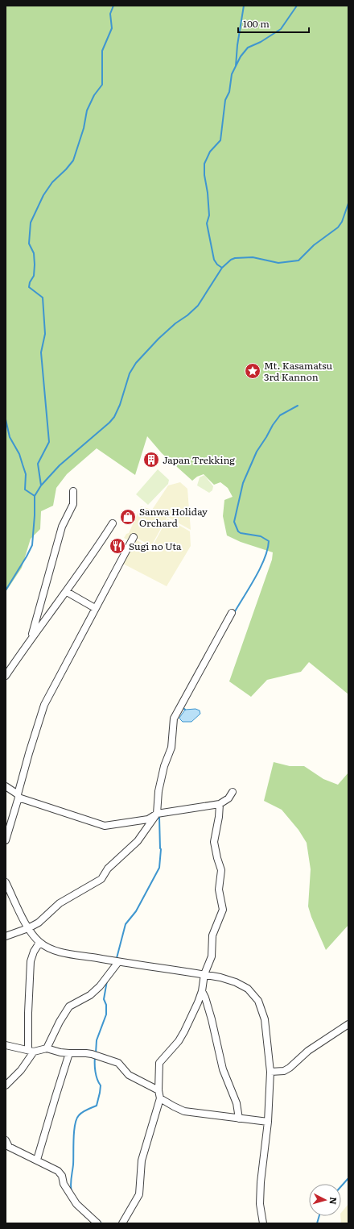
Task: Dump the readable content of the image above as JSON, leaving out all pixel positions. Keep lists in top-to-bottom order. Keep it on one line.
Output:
{"places":{"place":["Mt. Kasamatsu 3rd Kannon"],"building":["Japan Trekking"],"shop":["Sanwa Holiday Orchard"],"restaurant":["Sugi no Uta"]},"scale_bar":"100 m","north":"right"}
